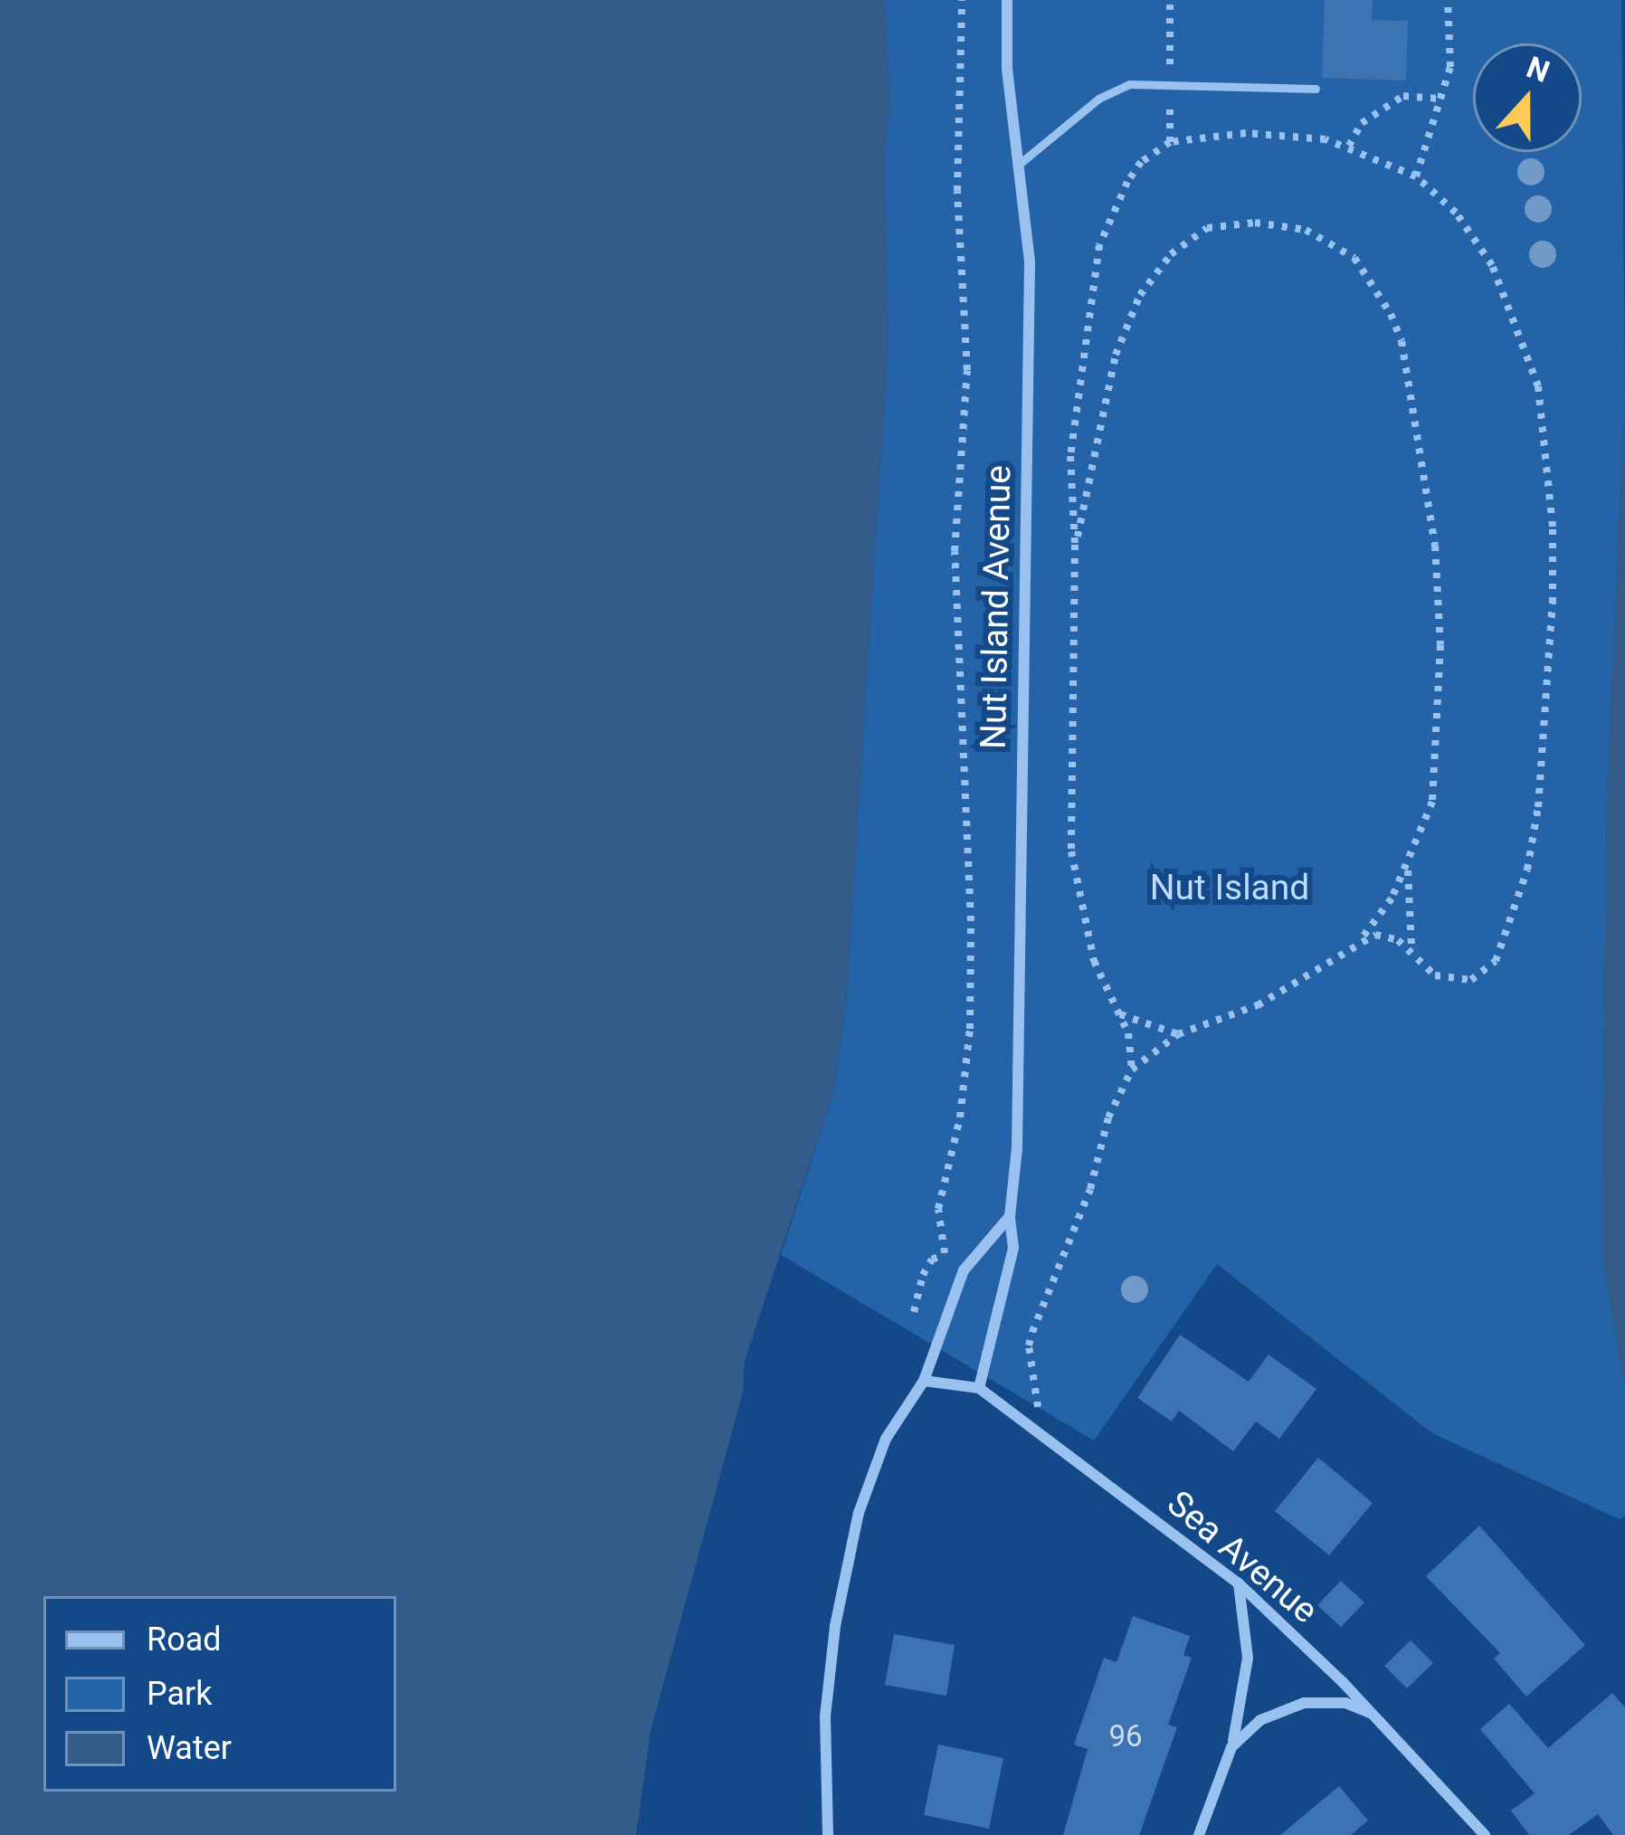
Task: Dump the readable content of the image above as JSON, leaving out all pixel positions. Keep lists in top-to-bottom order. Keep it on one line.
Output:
{"streets":{"street":["Nut Island Avenue","Sea Avenue"]},"crossings":[["Nut Island Avenue","Sea Avenue"]],"parks":["Nut Island"],"house_numbers":["96"],"legend":["Road","Park","Water"],"north":"top"}
